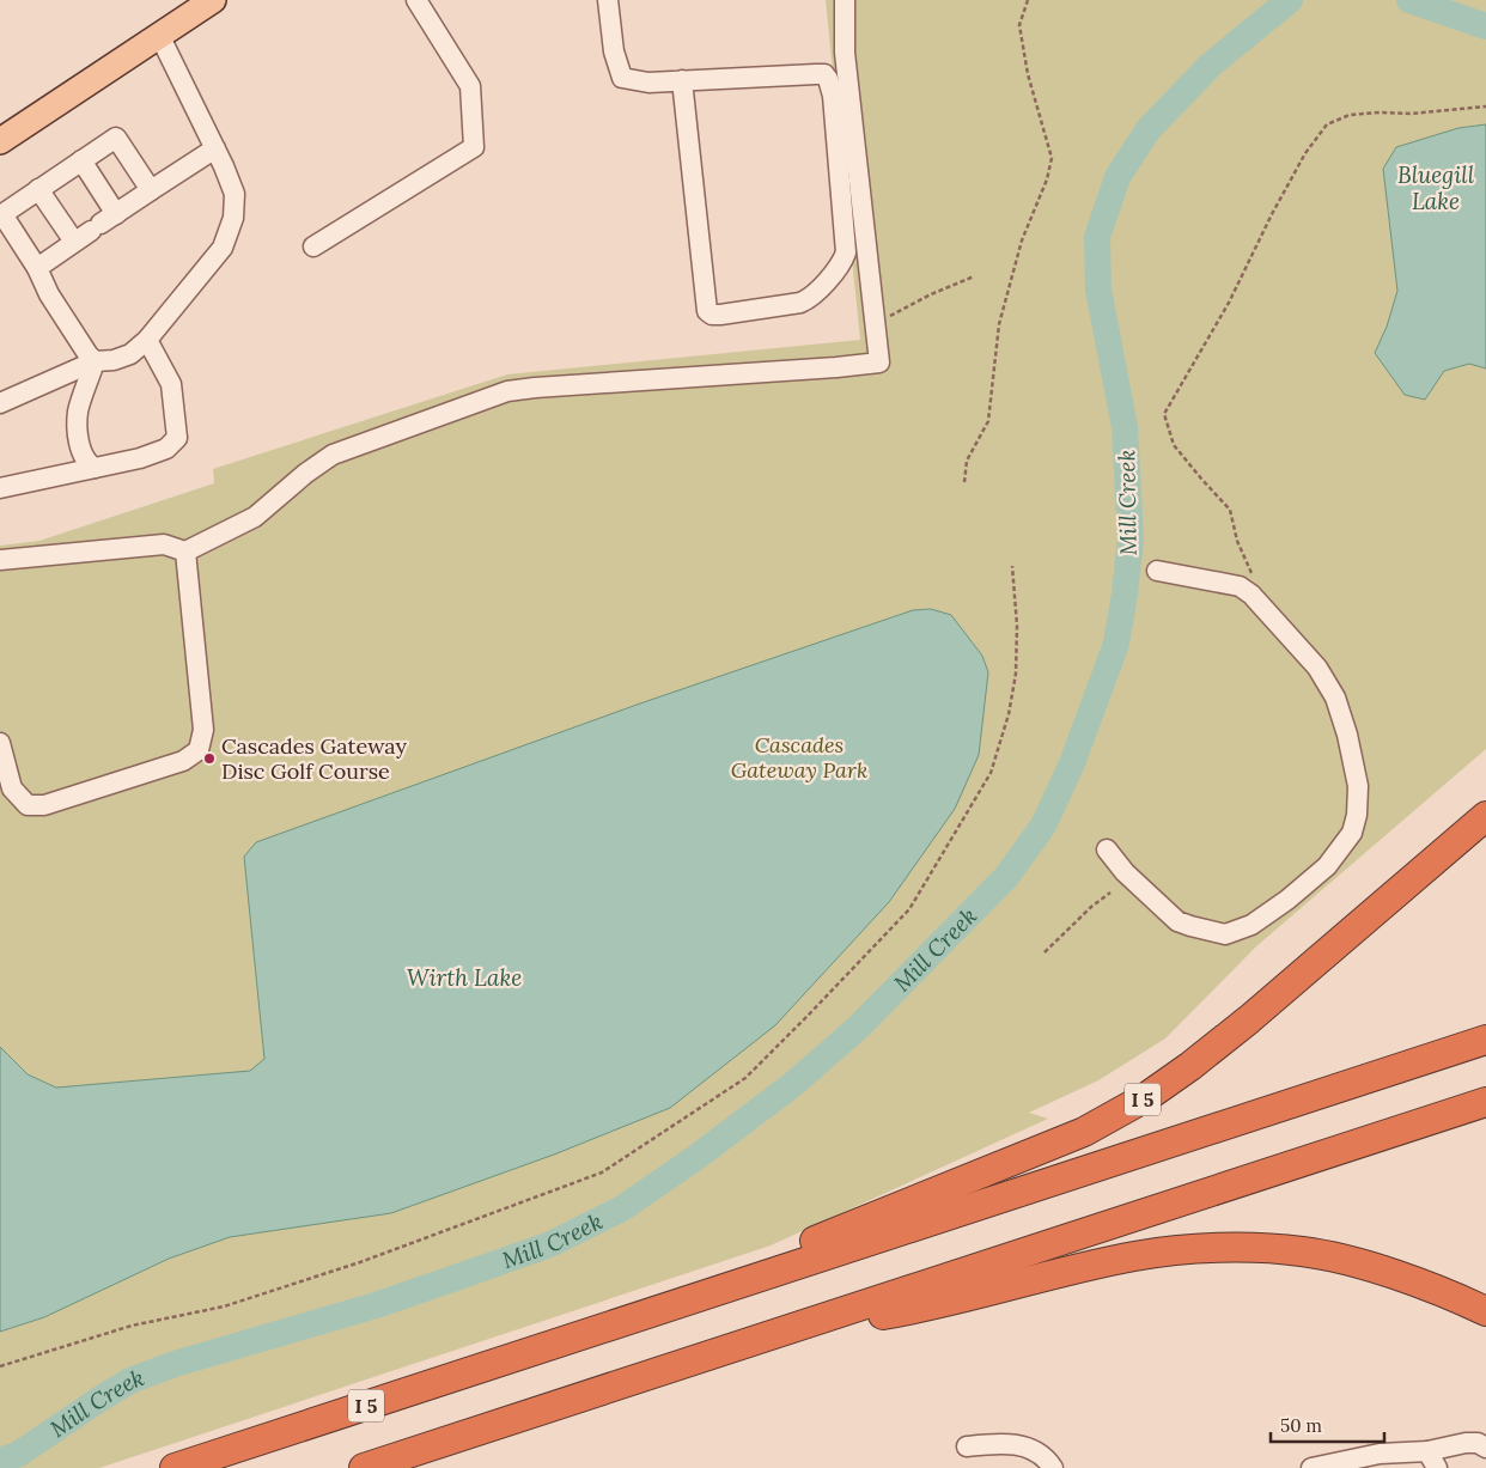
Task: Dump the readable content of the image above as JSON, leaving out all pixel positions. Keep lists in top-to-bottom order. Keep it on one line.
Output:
{"streets":{"highway":["I 5"]},"water":["Bluegill Lake","Mill Creek","Wirth Lake"],"parks":["Cascades Gateway Park"],"places":["Cascades Gateway Disc Golf Course"],"scale_bar":"50 m"}
